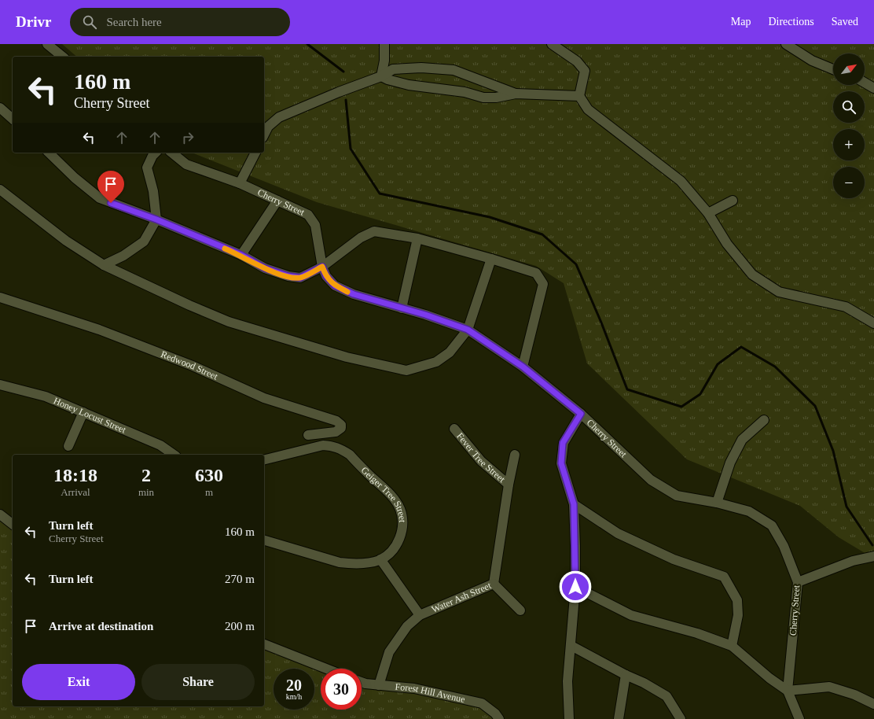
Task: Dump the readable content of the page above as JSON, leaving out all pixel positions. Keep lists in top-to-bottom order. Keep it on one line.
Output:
{"streets":{"street":["Cherry Street","Redwood Street","Honey Locust Street","Fever Tree Street","Geiger Tree Street","Water Ash Street","Forest Hill Avenue"]},"crossings":[["Fever Tree Street","Water Ash Street"],["Water Ash Street","Forest Hill Avenue"]],"north":"top right","page":{"header":"Drivr","search":"Search here","nav":["Map","Directions","Saved"],"map_buttons":["+","−"],"turn":["160 m","Cherry Street"],"eta":["18:18","Arrival","2","min","630","m"],"list":[{"name":"Turn left","note":"Cherry Street","value":"160 m"},{"name":"Turn left","value":"270 m"},{"name":"Arrive at destination","value":"200 m"}],"buttons":["Exit","Share"],"speed":"20 km/h","limit":"30"}}
